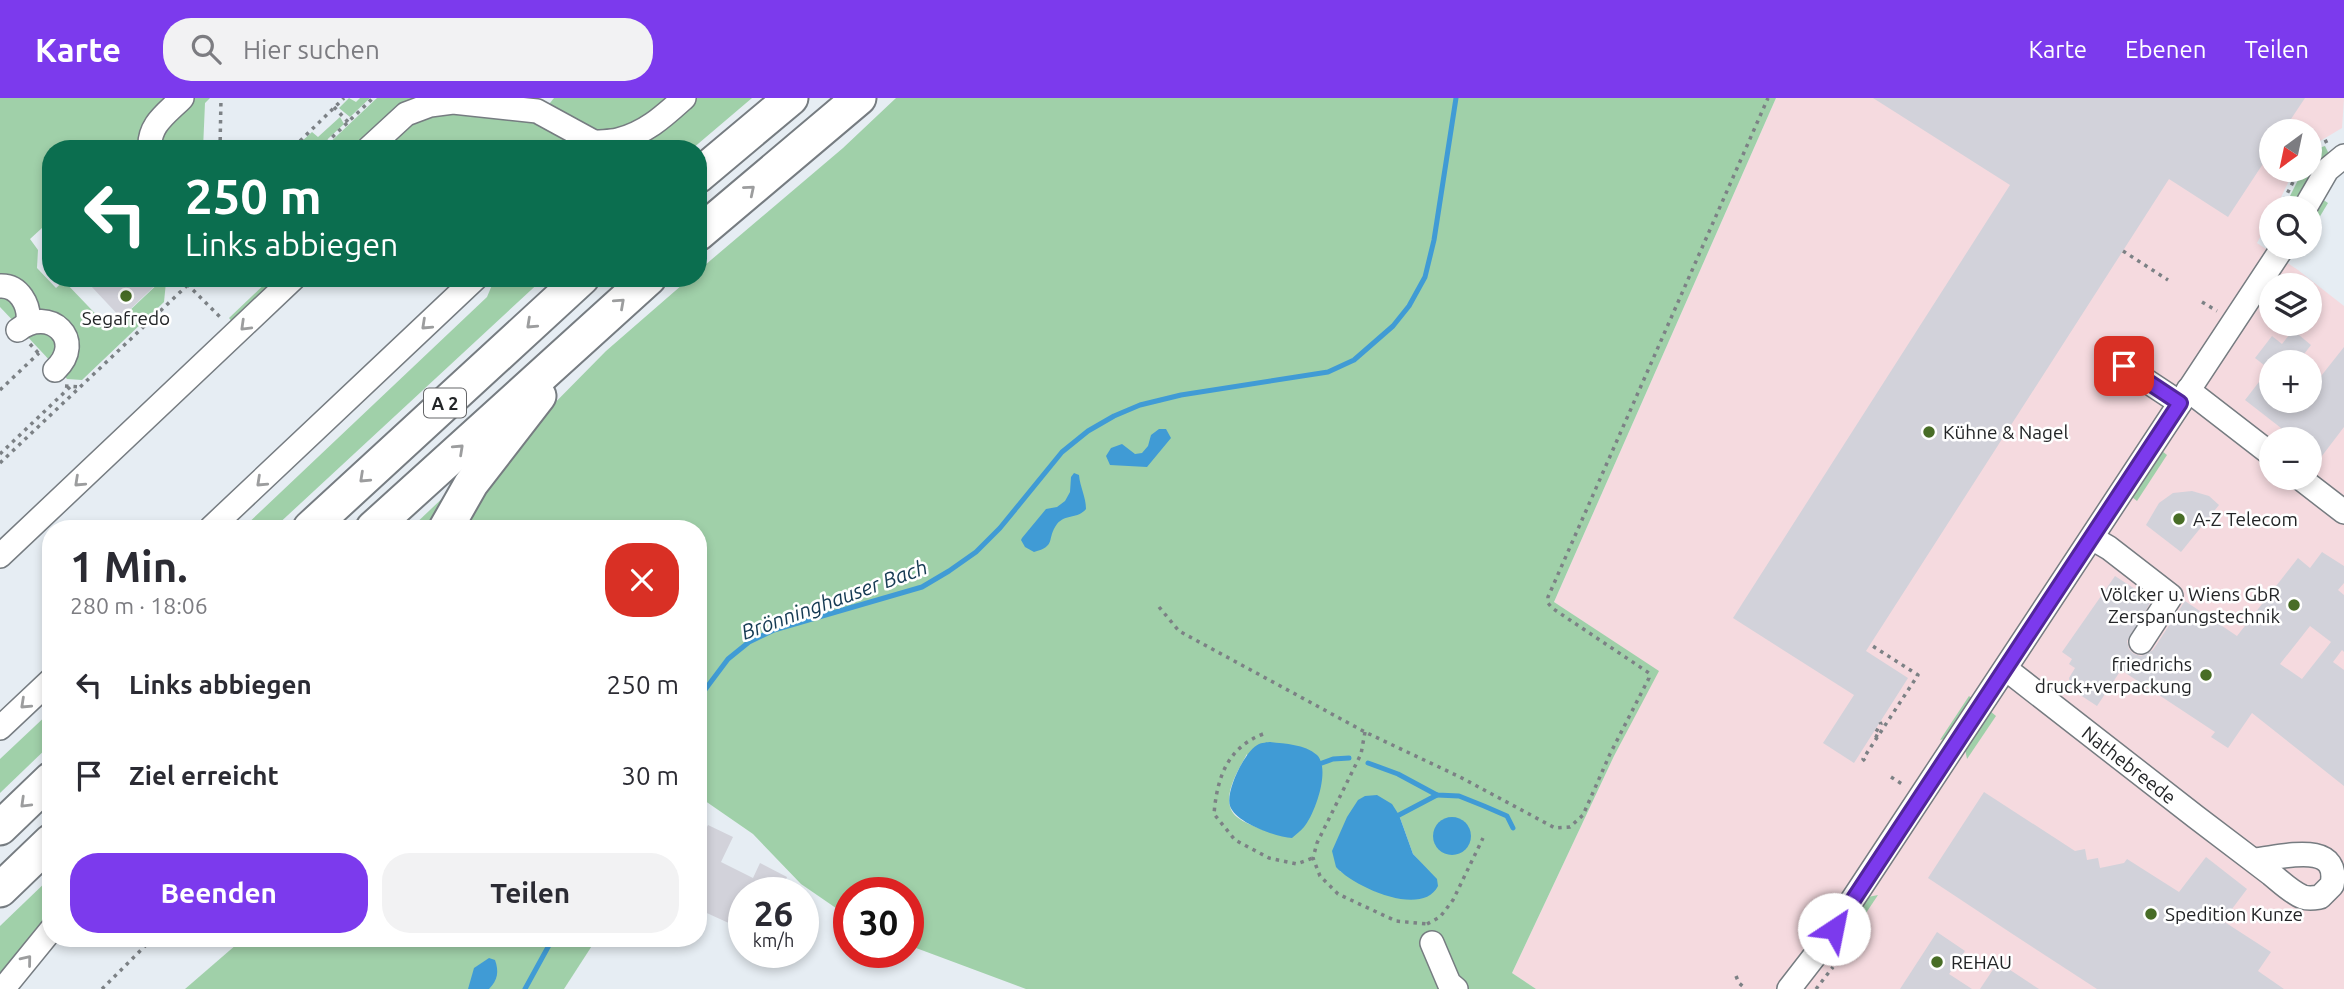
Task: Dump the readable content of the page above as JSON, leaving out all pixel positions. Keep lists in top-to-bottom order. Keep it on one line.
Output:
{"streets":{"highway":["A 2"],"street":["Nathebreede"]},"water":["Brönninghauser Bach"],"places":["Segafredo","Kühne & Nagel","A-Z Telecom","Völcker u. Wiens GbR Zerspanungstechnik","friedrichs druck+verpackung","Spedition Kunze","REHAU"],"north":"bottom left","page":{"header":"Karte","search":"Hier suchen","nav":["Karte","Ebenen","Teilen"],"map_buttons":["+","−"],"turn":["250 m","Links abbiegen"],"heading":["1 Min.","280 m · 18:06"],"list":[{"name":"Links abbiegen","value":"250 m"},{"name":"Ziel erreicht","value":"30 m"}],"buttons":["Beenden","Teilen"],"speed":"26 km/h","limit":"30"}}
